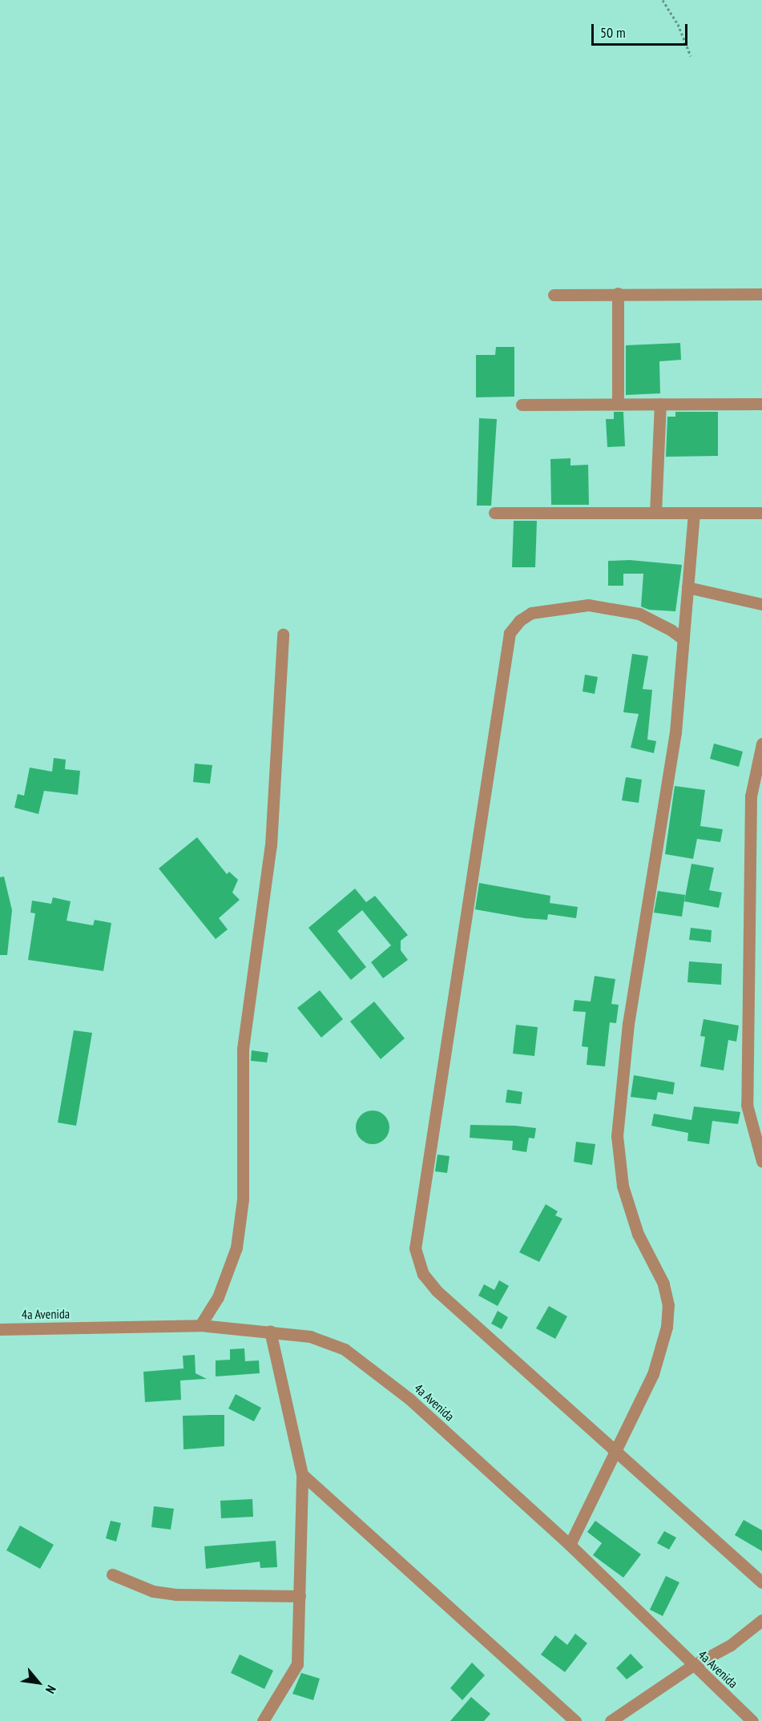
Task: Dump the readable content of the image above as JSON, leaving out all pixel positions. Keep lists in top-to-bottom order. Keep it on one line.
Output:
{"streets":{"street":["4a Avenida"]},"scale_bar":"50 m","north":"bottom right"}
